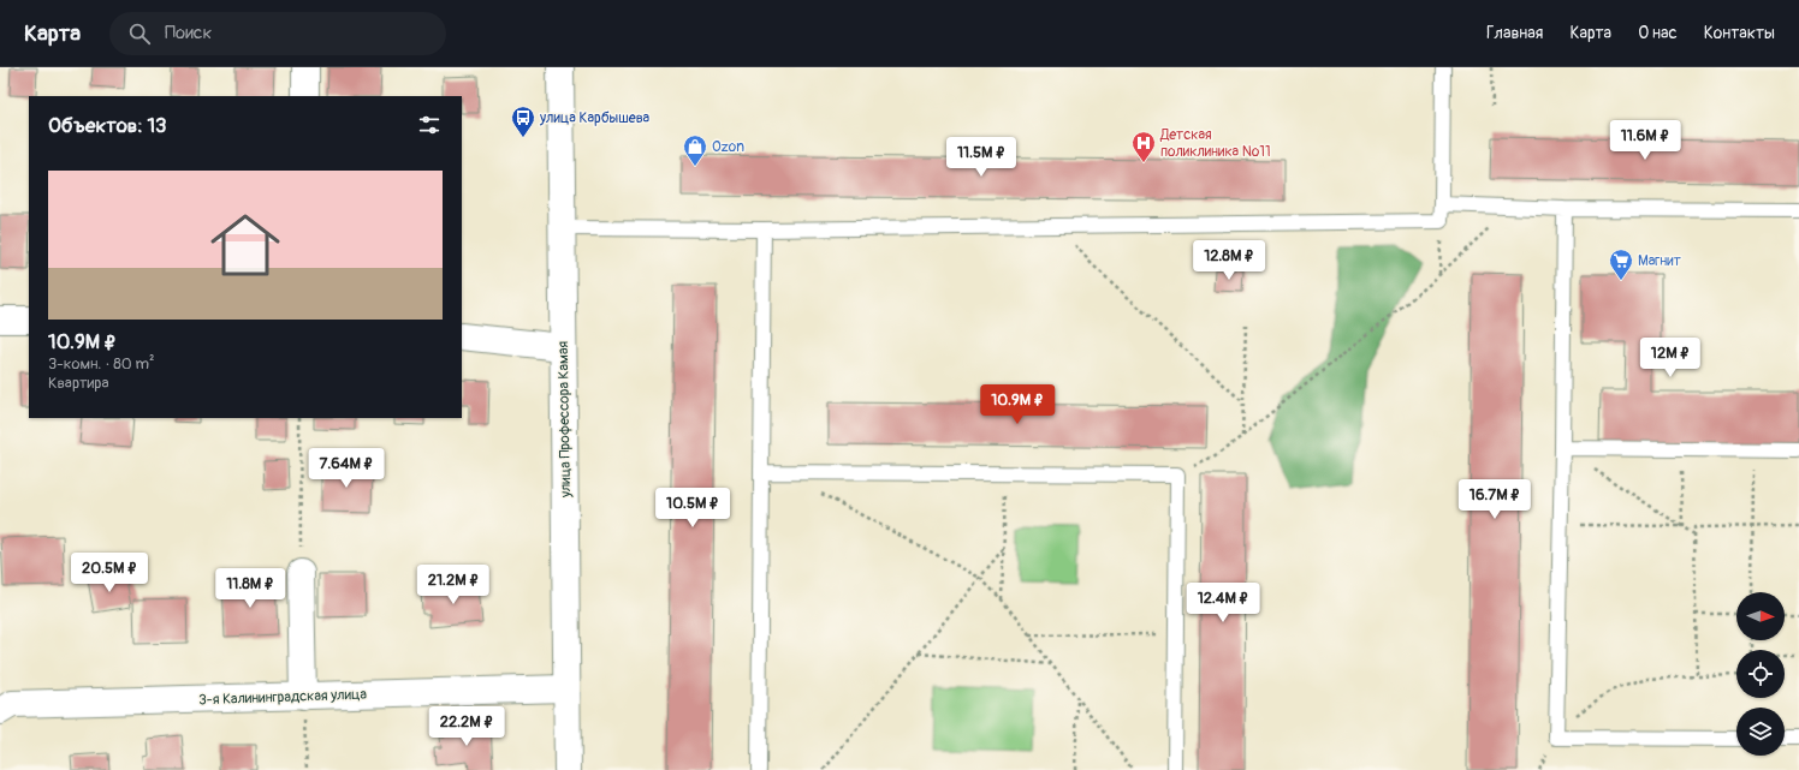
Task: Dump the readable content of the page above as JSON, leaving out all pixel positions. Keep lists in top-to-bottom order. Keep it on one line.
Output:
{"streets":{"street":["улица Профессора Камая","3-я Калининградская улица"]},"crossings":[["улица Профессора Камая","3-я Калининградская улица"]],"places":{"bus stop":["улица Карбышева"],"hospital":["Детская поликлиника №11"],"shop":["Ozon"],"supermarket":["Магнит"]},"north":"right","page":{"header":"Карта","search":"Поиск","nav":["Главная","Карта","О нас","Контакты"],"heading":"Объектов: 13","price":["11.6M ₽","11.5M ₽","12.8M ₽","12M ₽","10.9M ₽","7.64M ₽","16.7M ₽","10.5M ₽","20.5M ₽","21.2M ₽","11.8M ₽","12.4M ₽","22.2M ₽"],"list":[{"name":"10.9M ₽","note":"3-комн. · 80 m² · Квартира"}]}}
